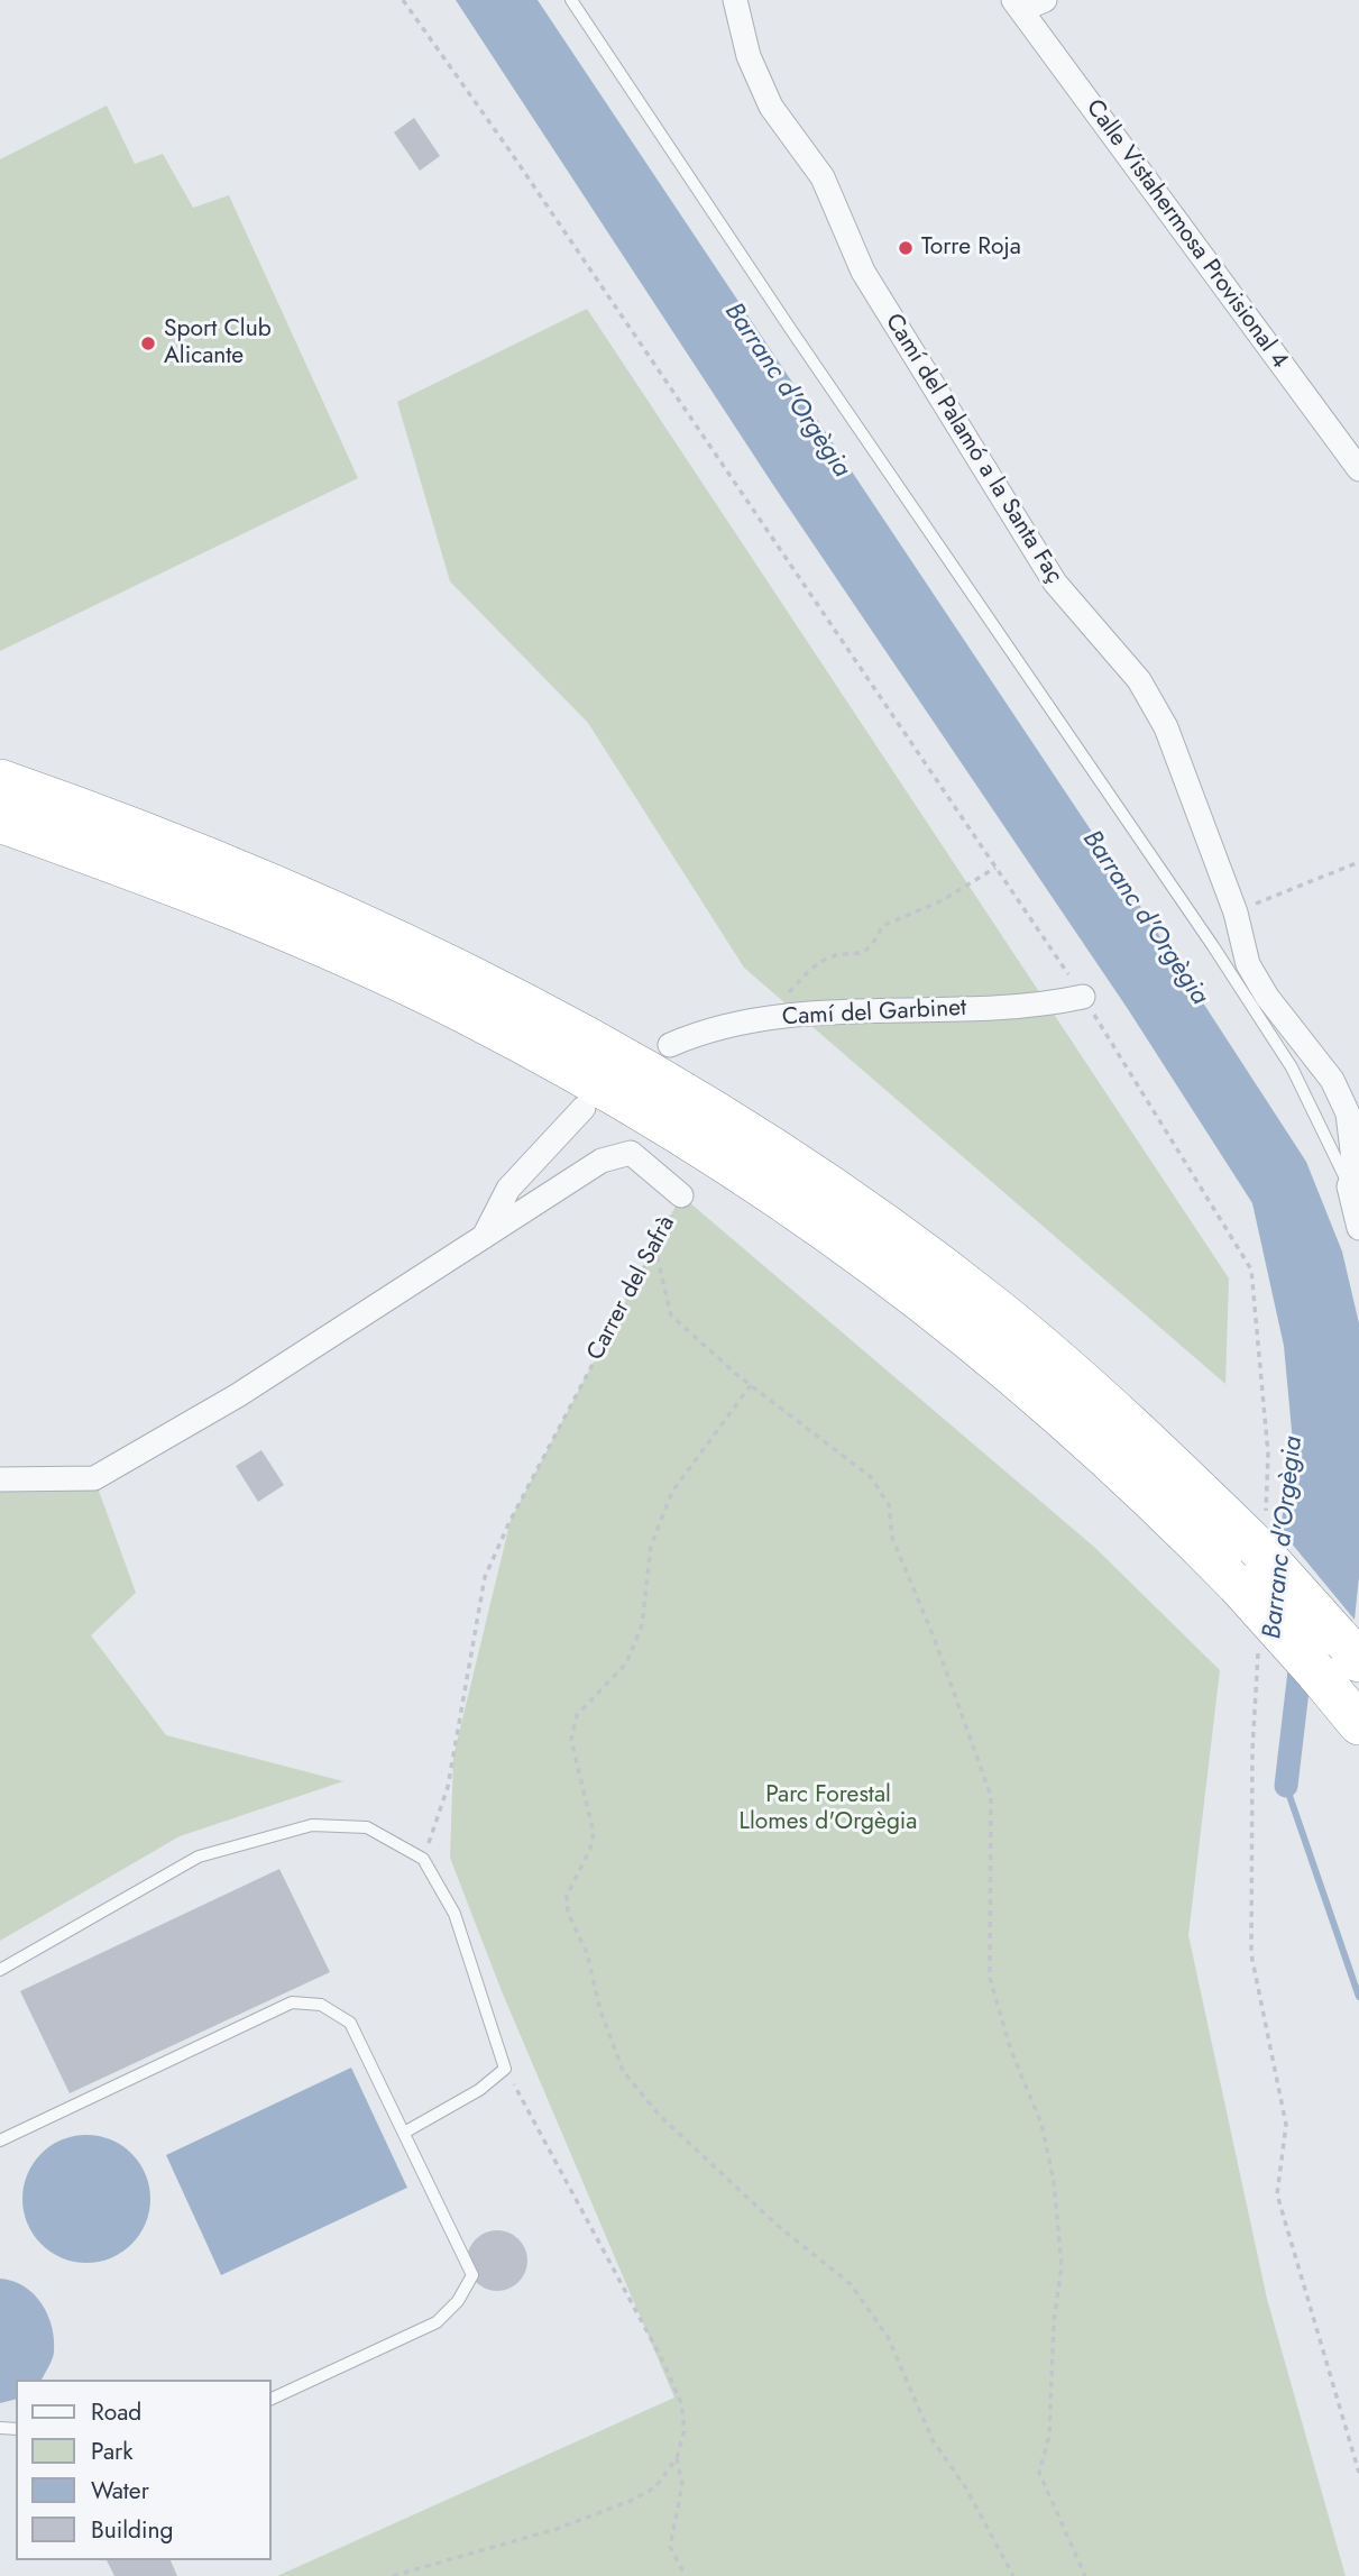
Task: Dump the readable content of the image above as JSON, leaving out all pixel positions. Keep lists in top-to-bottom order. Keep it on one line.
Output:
{"streets":{"street":["Calle Vistahermosa Provisional 4","Camí del Palamó a la Santa Faç","Camí del Garbinet","Carrer del Safrà"]},"water":["Barranc d'Orgègia"],"parks":["Parc Forestal Llomes d'Orgègia"],"places":["Torre Roja","Sport Club Alicante"],"legend":["Road","Park","Water","Building"]}
